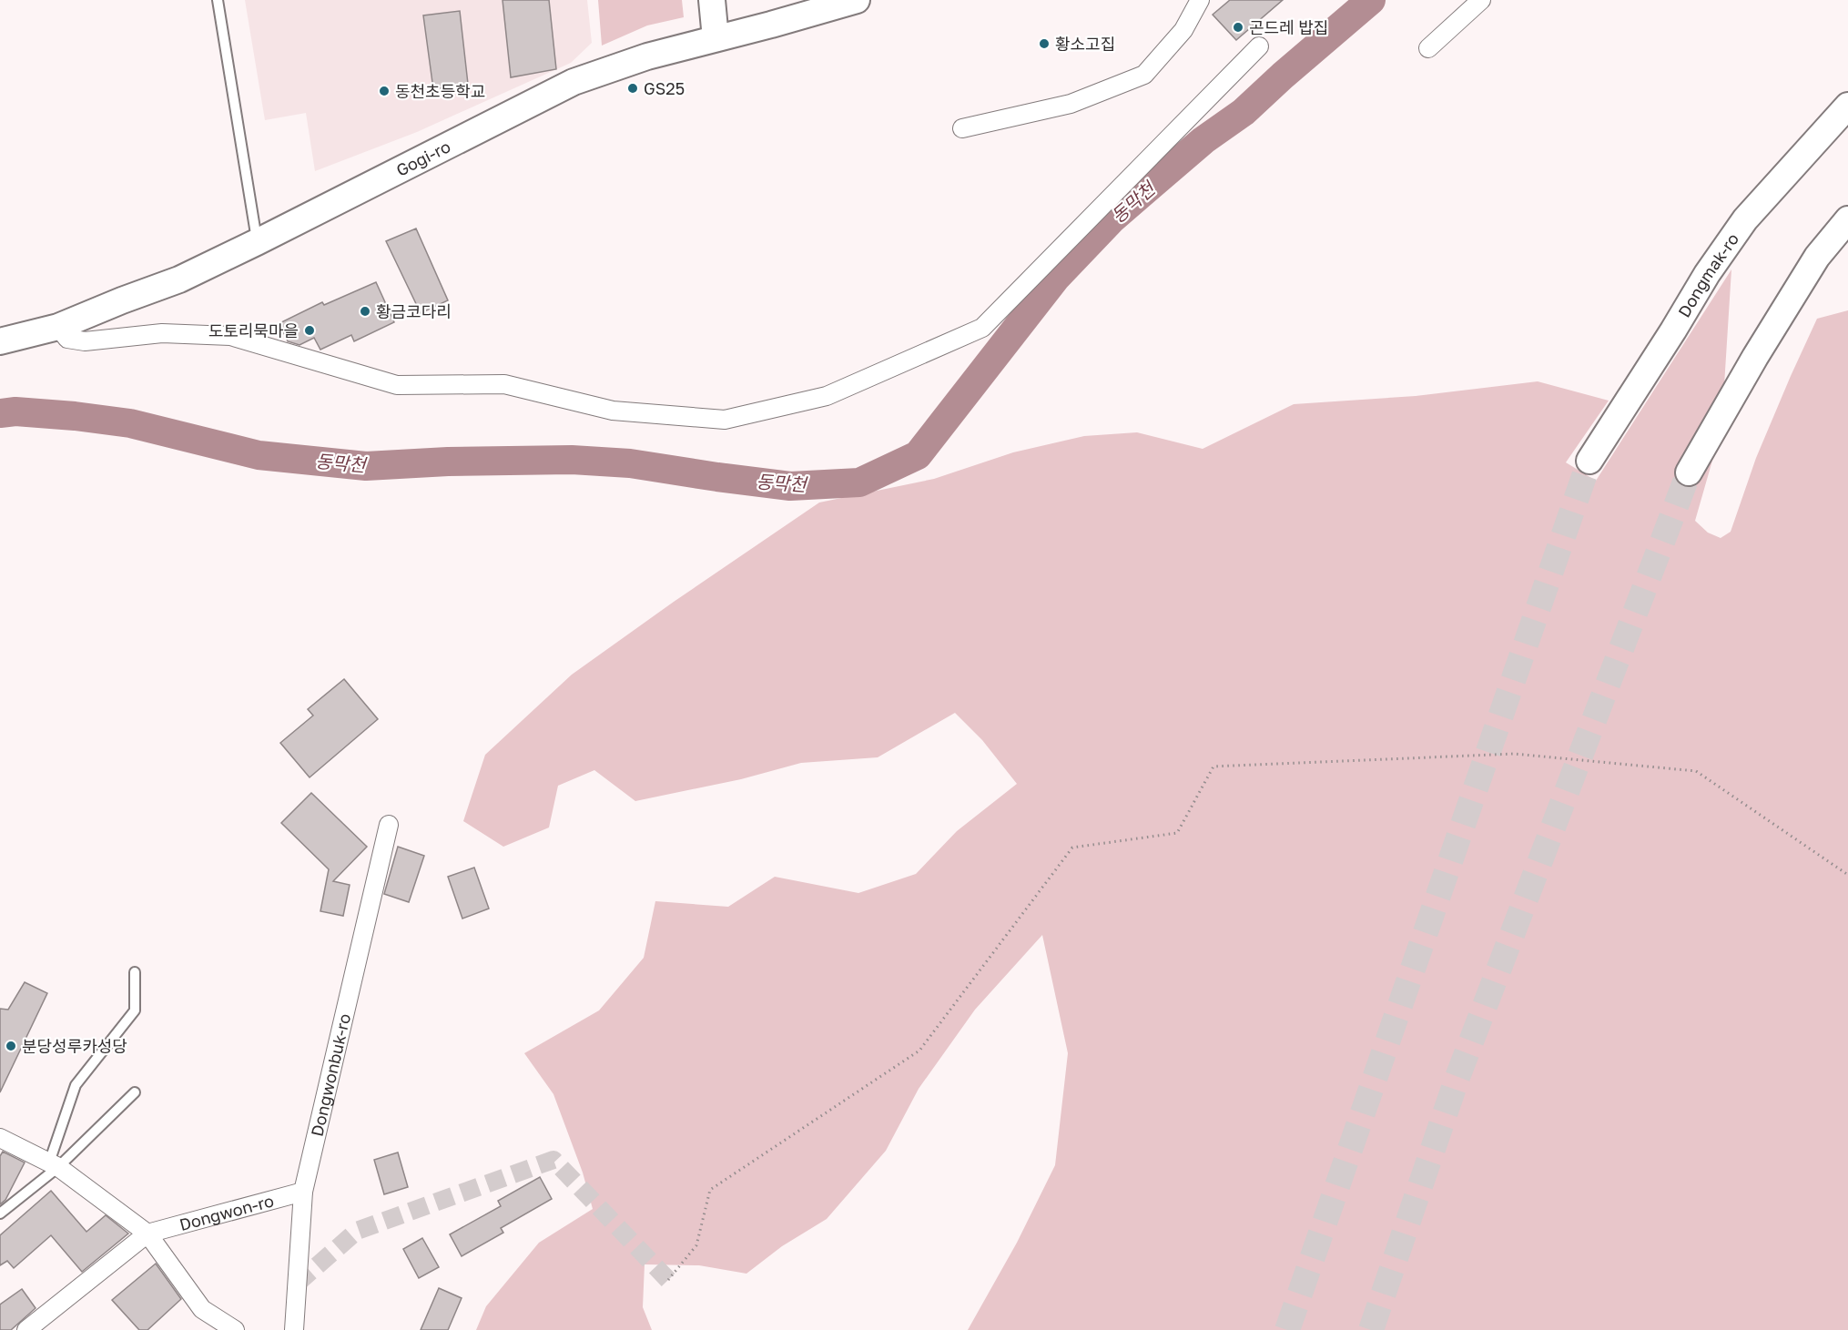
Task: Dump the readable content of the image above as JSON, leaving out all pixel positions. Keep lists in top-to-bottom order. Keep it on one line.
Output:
{"streets":{"street":["Gogi-ro","Dongmak-ro","Dongwonbuk-ro","Dongwon-ro"]},"crossings":[["Dongwonbuk-ro","Dongwon-ro"]],"water":["동막천"],"places":["곤드레 밥집","황소고집","GS25","동천초등학교","황금코다리","도토리묵마을","분당성루카성당"]}
